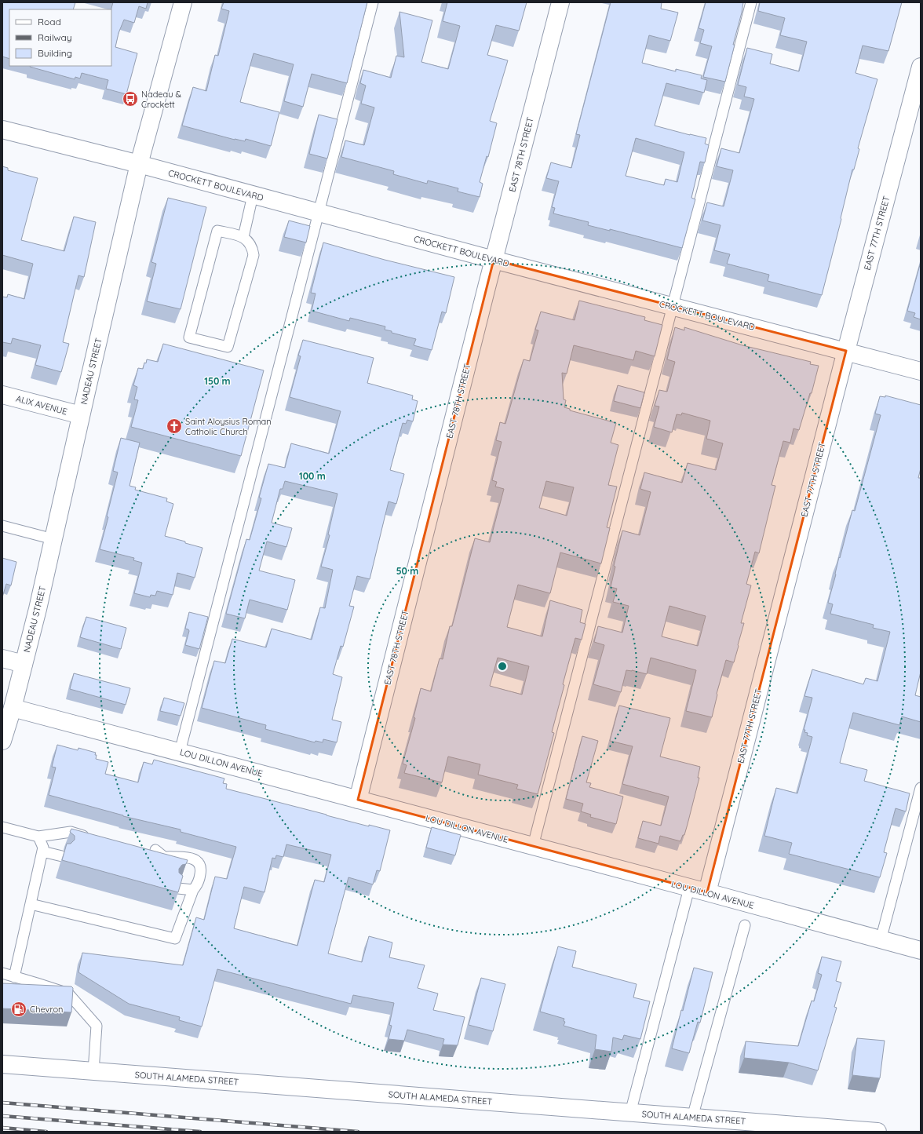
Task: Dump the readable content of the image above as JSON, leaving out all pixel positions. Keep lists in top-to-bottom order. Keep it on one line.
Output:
{"streets":{"street":["EAST 78TH STREET","CROCKETT BOULEVARD","EAST 77TH STREET","NADEAU STREET","ALIX AVENUE","LOU DILLON AVENUE","SOUTH ALAMEDA STREET"]},"crossings":[["EAST 78TH STREET","CROCKETT BOULEVARD"],["EAST 78TH STREET","LOU DILLON AVENUE"],["CROCKETT BOULEVARD","EAST 77TH STREET"],["CROCKETT BOULEVARD","NADEAU STREET"],["EAST 77TH STREET","LOU DILLON AVENUE"],["NADEAU STREET","ALIX AVENUE"],["NADEAU STREET","LOU DILLON AVENUE"]],"places":{"bus stop":["Nadeau & Crockett"],"church":["Saint Aloysius Roman Catholic Church"],"fuel station":["Chevron"]},"legend":["Road","Railway","Building"],"rings":["150 m","100 m","50 m"]}
